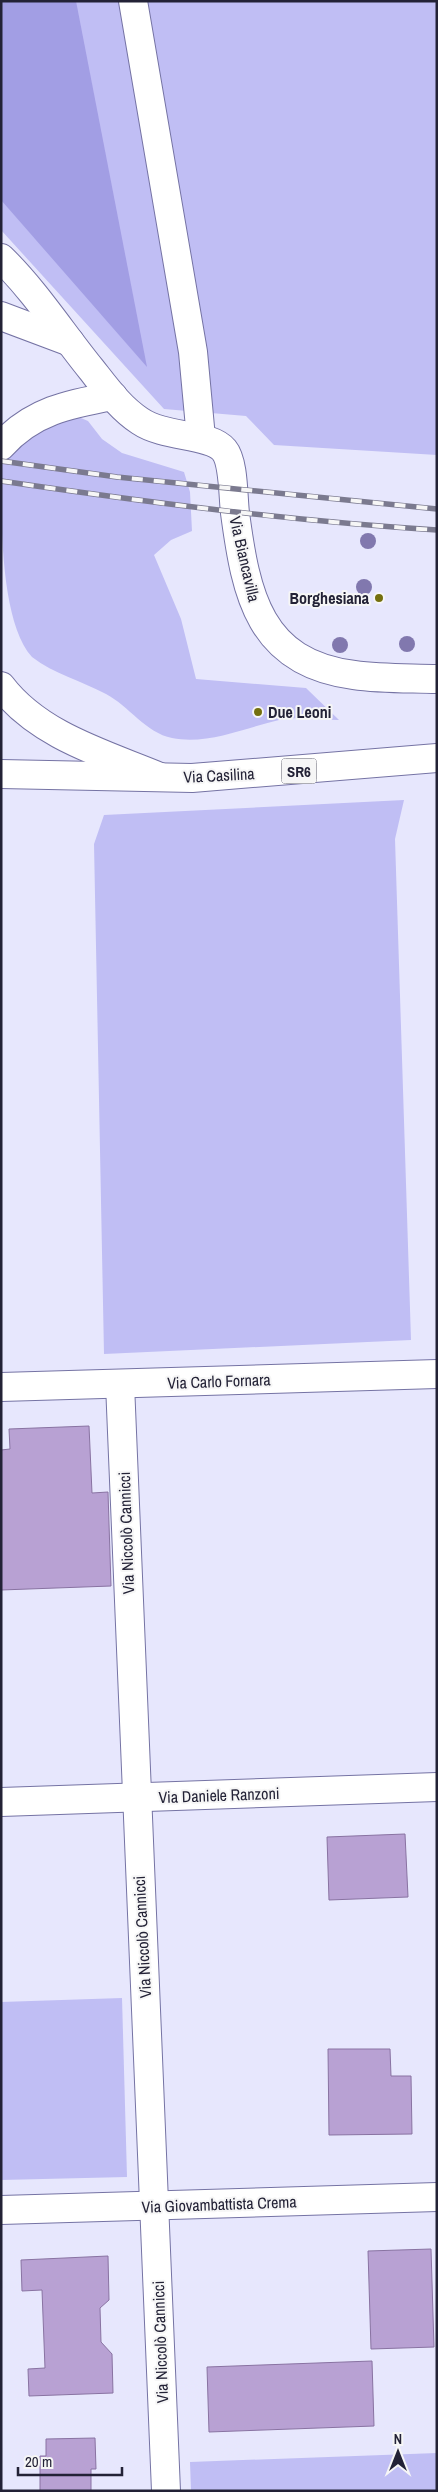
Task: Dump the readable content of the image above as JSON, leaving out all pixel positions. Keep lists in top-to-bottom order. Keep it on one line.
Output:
{"streets":{"street":["Via Biancavilla","SR6","Via Casilina","Via Carlo Fornara","Via Niccolò Cannicci","Via Daniele Ranzoni","Via Giovambattista Crema"]},"crossings":[["Via Carlo Fornara","Via Niccolò Cannicci"],["Via Niccolò Cannicci","Via Daniele Ranzoni"],["Via Niccolò Cannicci","Via Giovambattista Crema"]],"places":["Borghesiana","Due Leoni"],"scale_bar":"20 m","north":"top"}
